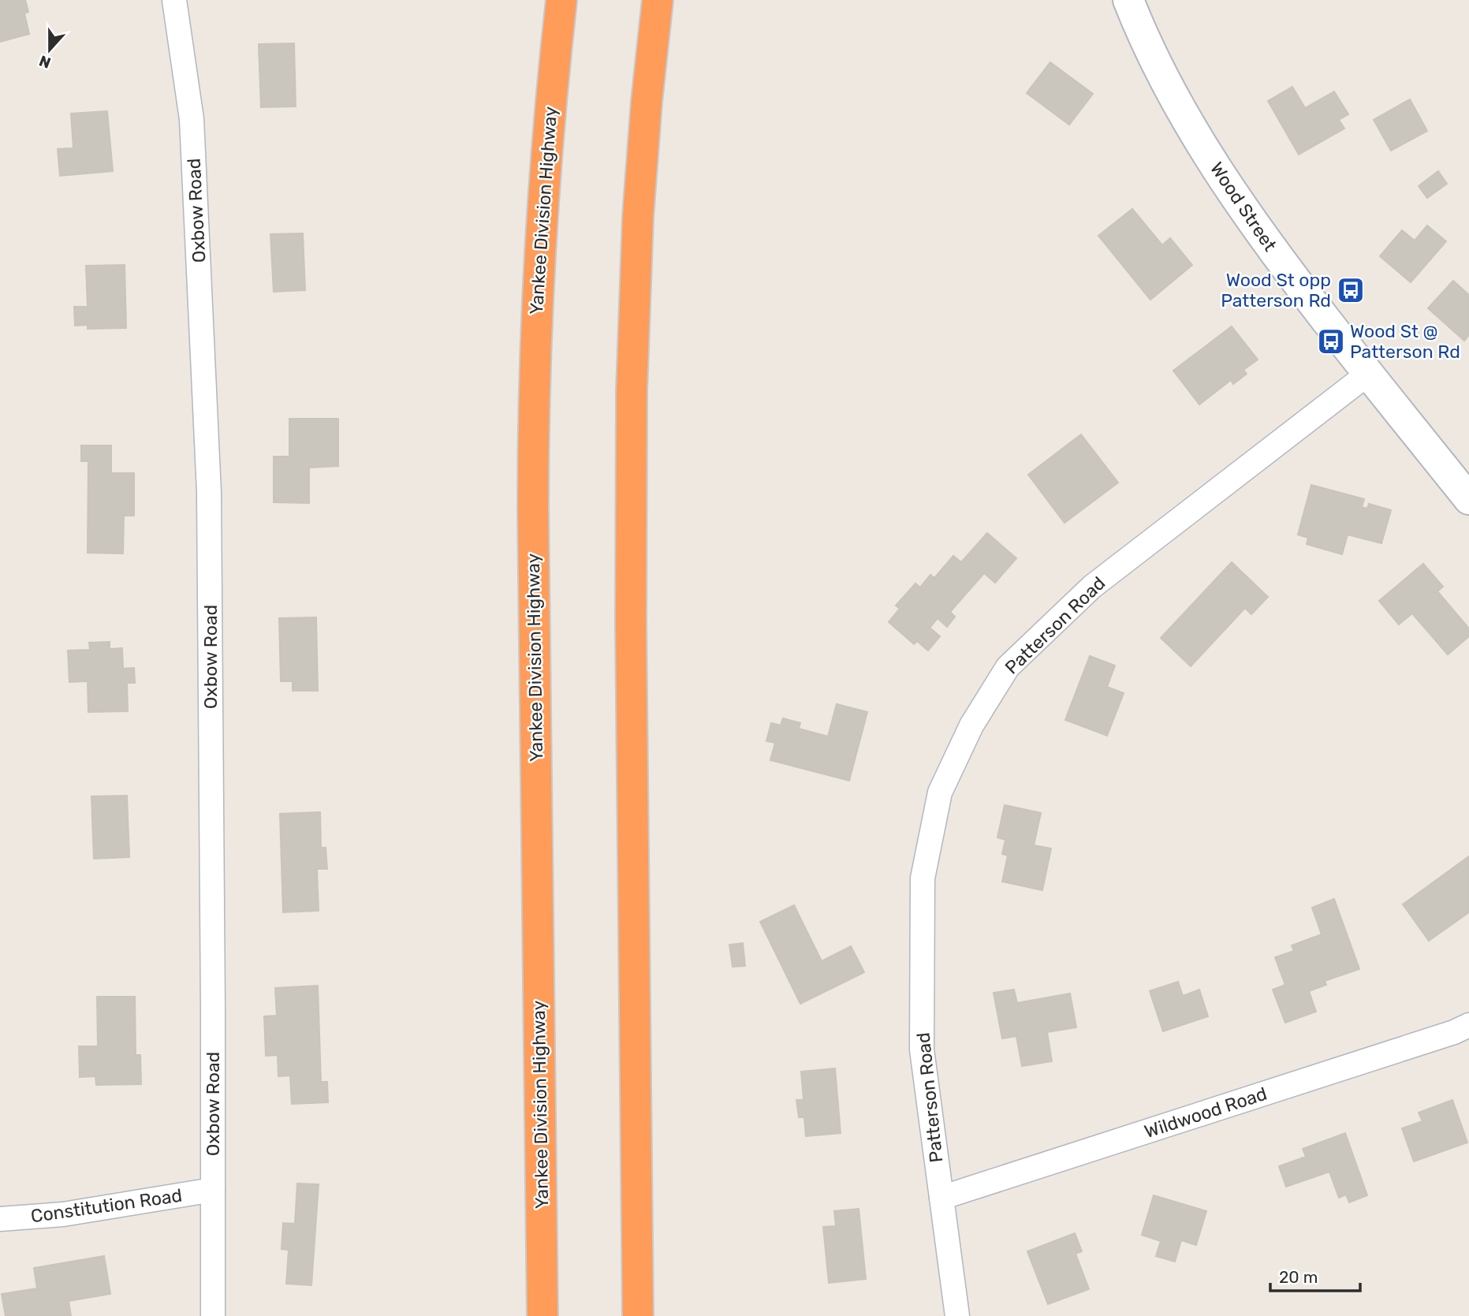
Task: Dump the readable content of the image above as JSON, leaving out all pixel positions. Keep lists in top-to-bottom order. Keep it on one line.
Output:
{"streets":{"highway":["Yankee Division Highway"],"street":["Wood Street","Oxbow Road","Patterson Road","Wildwood Road","Constitution Road"]},"crossings":[["Wood Street","Patterson Road"],["Oxbow Road","Constitution Road"],["Patterson Road","Wildwood Road"]],"places":{"bus stop":["Wood St opp Patterson Rd","Wood St @ Patterson Rd"]},"scale_bar":"20 m","north":"bottom"}
